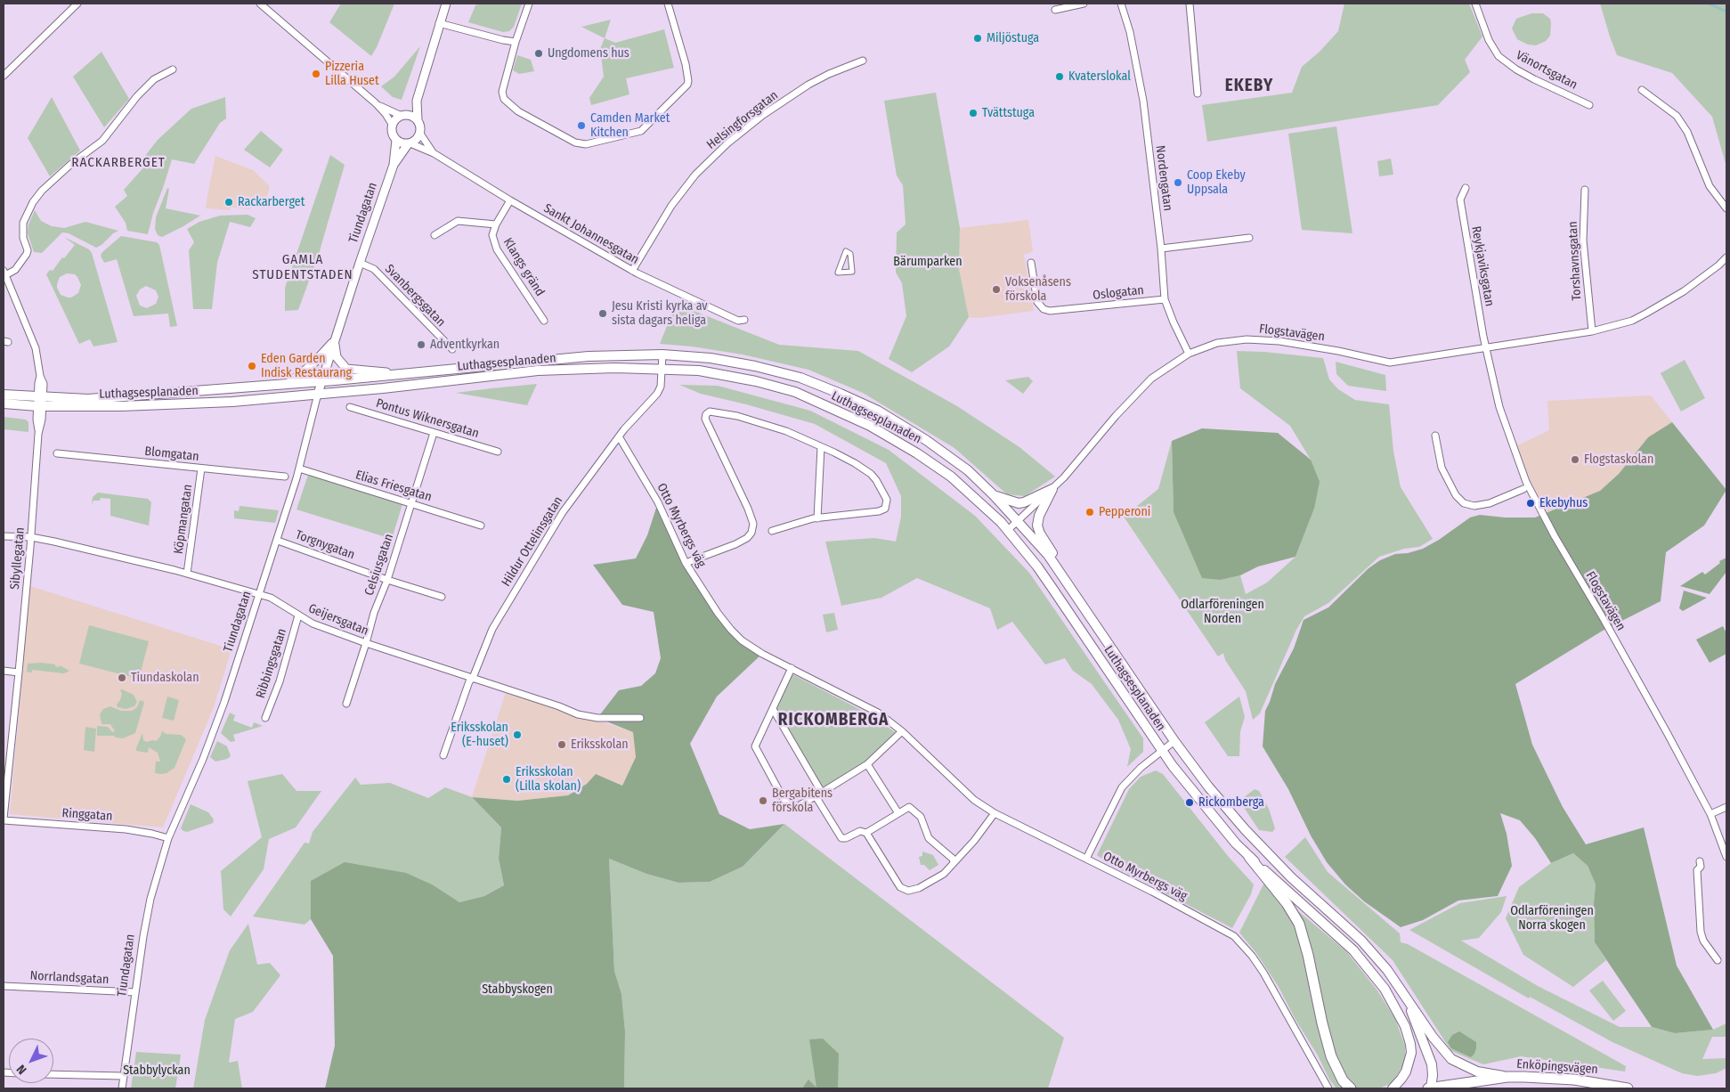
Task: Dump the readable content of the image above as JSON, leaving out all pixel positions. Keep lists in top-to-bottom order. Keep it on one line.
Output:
{"streets":{"main road":["Luthagsesplanaden","Enköpingsvägen"],"street":["Vänortsgatan","Helsingforsgatan","Nordengatan","Tiundagatan","Sankt Johannesgatan","Torshavnsgatan","Reykjaviksgatan","Klangs gränd","Oslogatan","Svanbergsgatan","Flogstavägen","Pontus Wiknersgatan","Blomgatan","Elias Friesgatan","Köpmangatan","Otto Myrbergs väg","Hildur Ottelinsgatan","Torgnygatan","Sibyllegatan","Celsiusgatan","Geijersgatan","Ribbingsgatan","Ringgatan","Norrlandsgatan"]},"crossings":[["Helsingforsgatan","Sankt Johannesgatan"],["Nordengatan","Oslogatan"],["Nordengatan","Flogstavägen"],["Tiundagatan","Sankt Johannesgatan"],["Tiundagatan","Svanbergsgatan"],["Tiundagatan","Luthagsesplanaden"],["Tiundagatan","Elias Friesgatan"],["Tiundagatan","Torgnygatan"],["Tiundagatan","Geijersgatan"],["Tiundagatan","Ringgatan"],["Tiundagatan","Norrlandsgatan"],["Sankt Johannesgatan","Klangs gränd"],["Torshavnsgatan","Flogstavägen"],["Reykjaviksgatan","Flogstavägen"],["Flogstavägen","Luthagsesplanaden"],["Luthagsesplanaden","Hildur Ottelinsgatan"],["Luthagsesplanaden","Sibyllegatan"],["Luthagsesplanaden","Enköpingsvägen"],["Pontus Wiknersgatan","Celsiusgatan"],["Blomgatan","Köpmangatan"],["Elias Friesgatan","Celsiusgatan"],["Köpmangatan","Geijersgatan"],["Otto Myrbergs väg","Hildur Ottelinsgatan"],["Hildur Ottelinsgatan","Geijersgatan"],["Torgnygatan","Celsiusgatan"],["Sibyllegatan","Geijersgatan"],["Sibyllegatan","Ringgatan"],["Celsiusgatan","Geijersgatan"],["Geijersgatan","Ribbingsgatan"]],"districts":["EKEBY","RACKARBERGET","GAMLA STUDENTSTADEN","RICKOMBERGA"],"parks":["Bärumparken","Odlarföreningen Norden","Odlarföreningen Norra skogen","Stabbyskogen","Stabbylyckan"],"places":["Miljöstuga","Ungdomens hus","Pizzeria Lilla Huset","Kvaterslokal","Tvättstuga","Camden Market Kitchen","Coop Ekeby Uppsala","Rackarberget","Voksenåsens förskola","Jesu Kristi kyrka av sista dagars heliga","Adventkyrkan","Eden Garden Indisk Restaurang","Flogstaskolan","Ekebyhus","Pepperoni","Tiundaskolan","Eriksskolan (E-huset)","Eriksskolan","Eriksskolan (Lilla skolan)","Bergabitens förskola","Rickomberga"],"north":"bottom left"}
